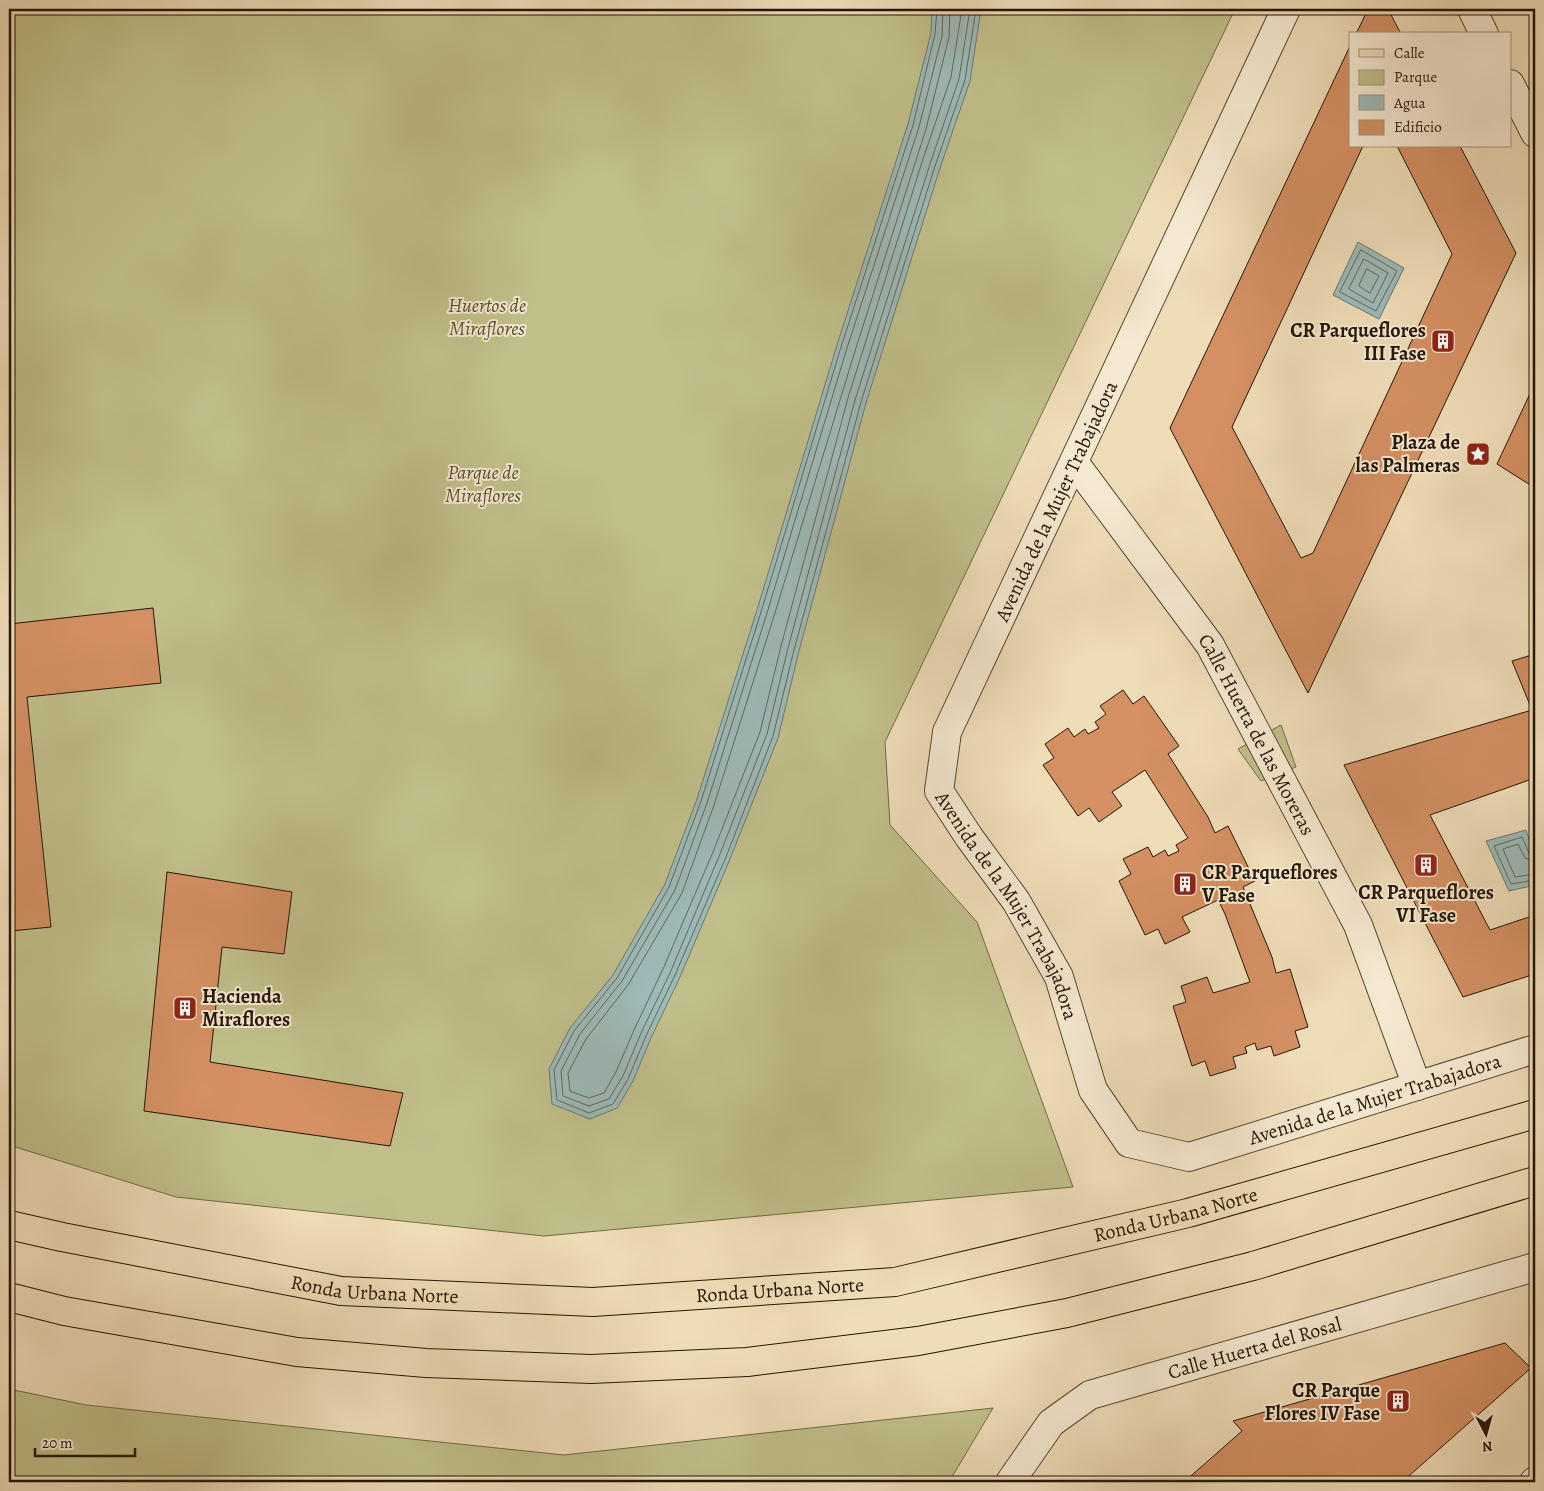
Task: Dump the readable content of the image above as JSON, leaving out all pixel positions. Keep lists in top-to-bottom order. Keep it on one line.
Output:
{"streets":{"main road":["Ronda Urbana Norte"],"street":["Avenida de la Mujer Trabajadora","Calle Huerta de las Moreras","Calle Huerta del Rosal"]},"crossings":[["Avenida de la Mujer Trabajadora","Calle Huerta de las Moreras"]],"parks":["Huertos de Miraflores","Parque de Miraflores"],"places":{"building":["CR Parqueflores III Fase","CR Parqueflores VI Fase","CR Parqueflores V Fase","Hacienda Miraflores","CR Parque Flores IV Fase"],"place":["Plaza de las Palmeras"]},"legend":["Calle","Parque","Agua","Edificio"],"scale_bar":"20 m","north":"bottom"}
